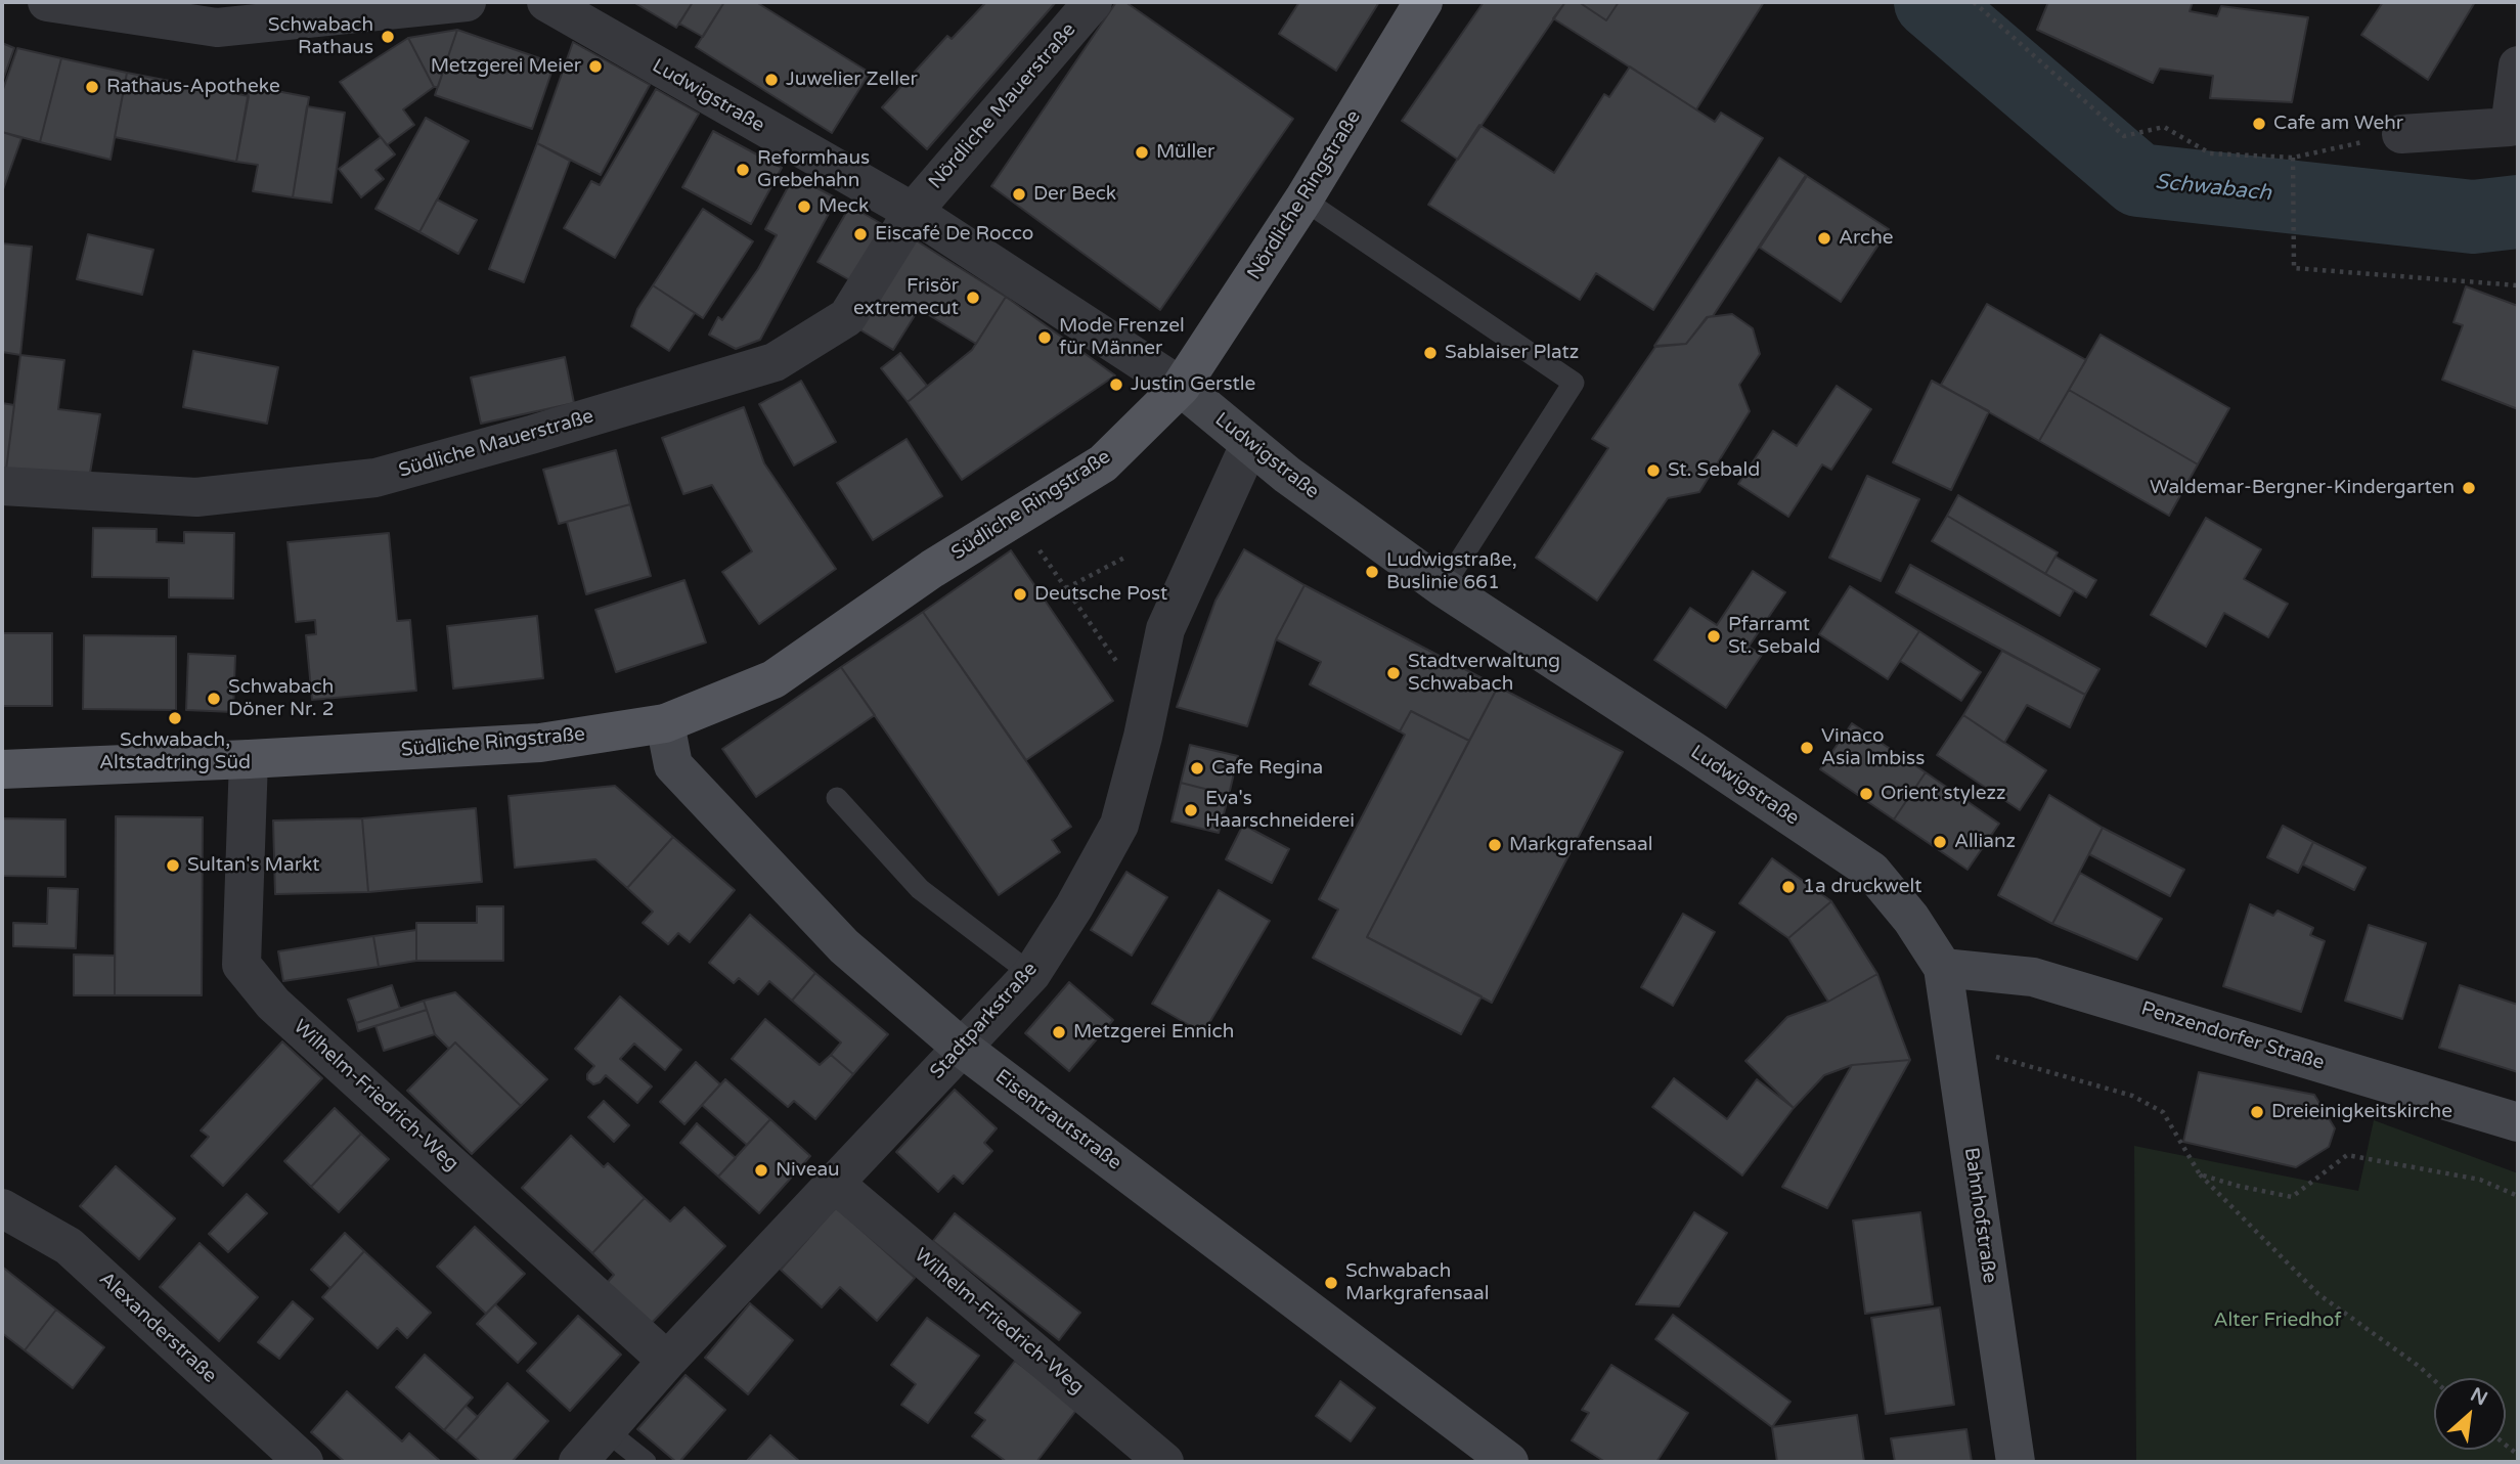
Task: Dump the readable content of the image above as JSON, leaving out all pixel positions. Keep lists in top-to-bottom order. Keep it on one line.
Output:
{"streets":{"main road":["Ludwigstraße","Nördliche Ringstraße","Südliche Ringstraße","Penzendorfer Straße","Eisentrautstraße","Bahnhofstraße"],"street":["Nördliche Mauerstraße","Südliche Mauerstraße","Stadtparkstraße","Wilhelm-Friedrich-Weg","Alexanderstraße"]},"crossings":[["Ludwigstraße","Nördliche Mauerstraße"],["Ludwigstraße","Nördliche Ringstraße"],["Ludwigstraße","Südliche Mauerstraße"],["Ludwigstraße","Südliche Ringstraße"],["Ludwigstraße","Stadtparkstraße"],["Ludwigstraße","Penzendorfer Straße"],["Ludwigstraße","Bahnhofstraße"],["Nördliche Mauerstraße","Südliche Mauerstraße"],["Nördliche Ringstraße","Südliche Ringstraße"],["Südliche Ringstraße","Wilhelm-Friedrich-Weg"],["Südliche Ringstraße","Eisentrautstraße"],["Stadtparkstraße","Wilhelm-Friedrich-Weg"],["Stadtparkstraße","Eisentrautstraße"],["Penzendorfer Straße","Bahnhofstraße"]],"water":["Schwabach"],"parks":["Alter Friedhof"],"places":["Schwabach Rathaus","Metzgerei Meier","Juwelier Zeller","Rathaus-Apotheke","Cafe am Wehr","Müller","Reformhaus Grebehahn","Der Beck","Meck","Eiscafé De Rocco","Arche","Frisör extremecut","Mode Frenzel für Männer","Sablaiser Platz","Justin Gerstle","St. Sebald","Waldemar-Bergner-Kindergarten","Ludwigstraße, Buslinie 661","Deutsche Post","Pfarramt St. Sebald","Stadtverwaltung Schwabach","Schwabach Döner Nr. 2","Schwabach, Altstadtring Süd","Vinaco Asia Imbiss","Cafe Regina","Orient stylezz","Eva's Haarschneiderei","Allianz","Markgrafensaal","Sultan's Markt","1a druckwelt","Metzgerei Ennich","Dreieinigkeitskirche","Niveau","Schwabach Markgrafensaal"],"north":"top right"}
